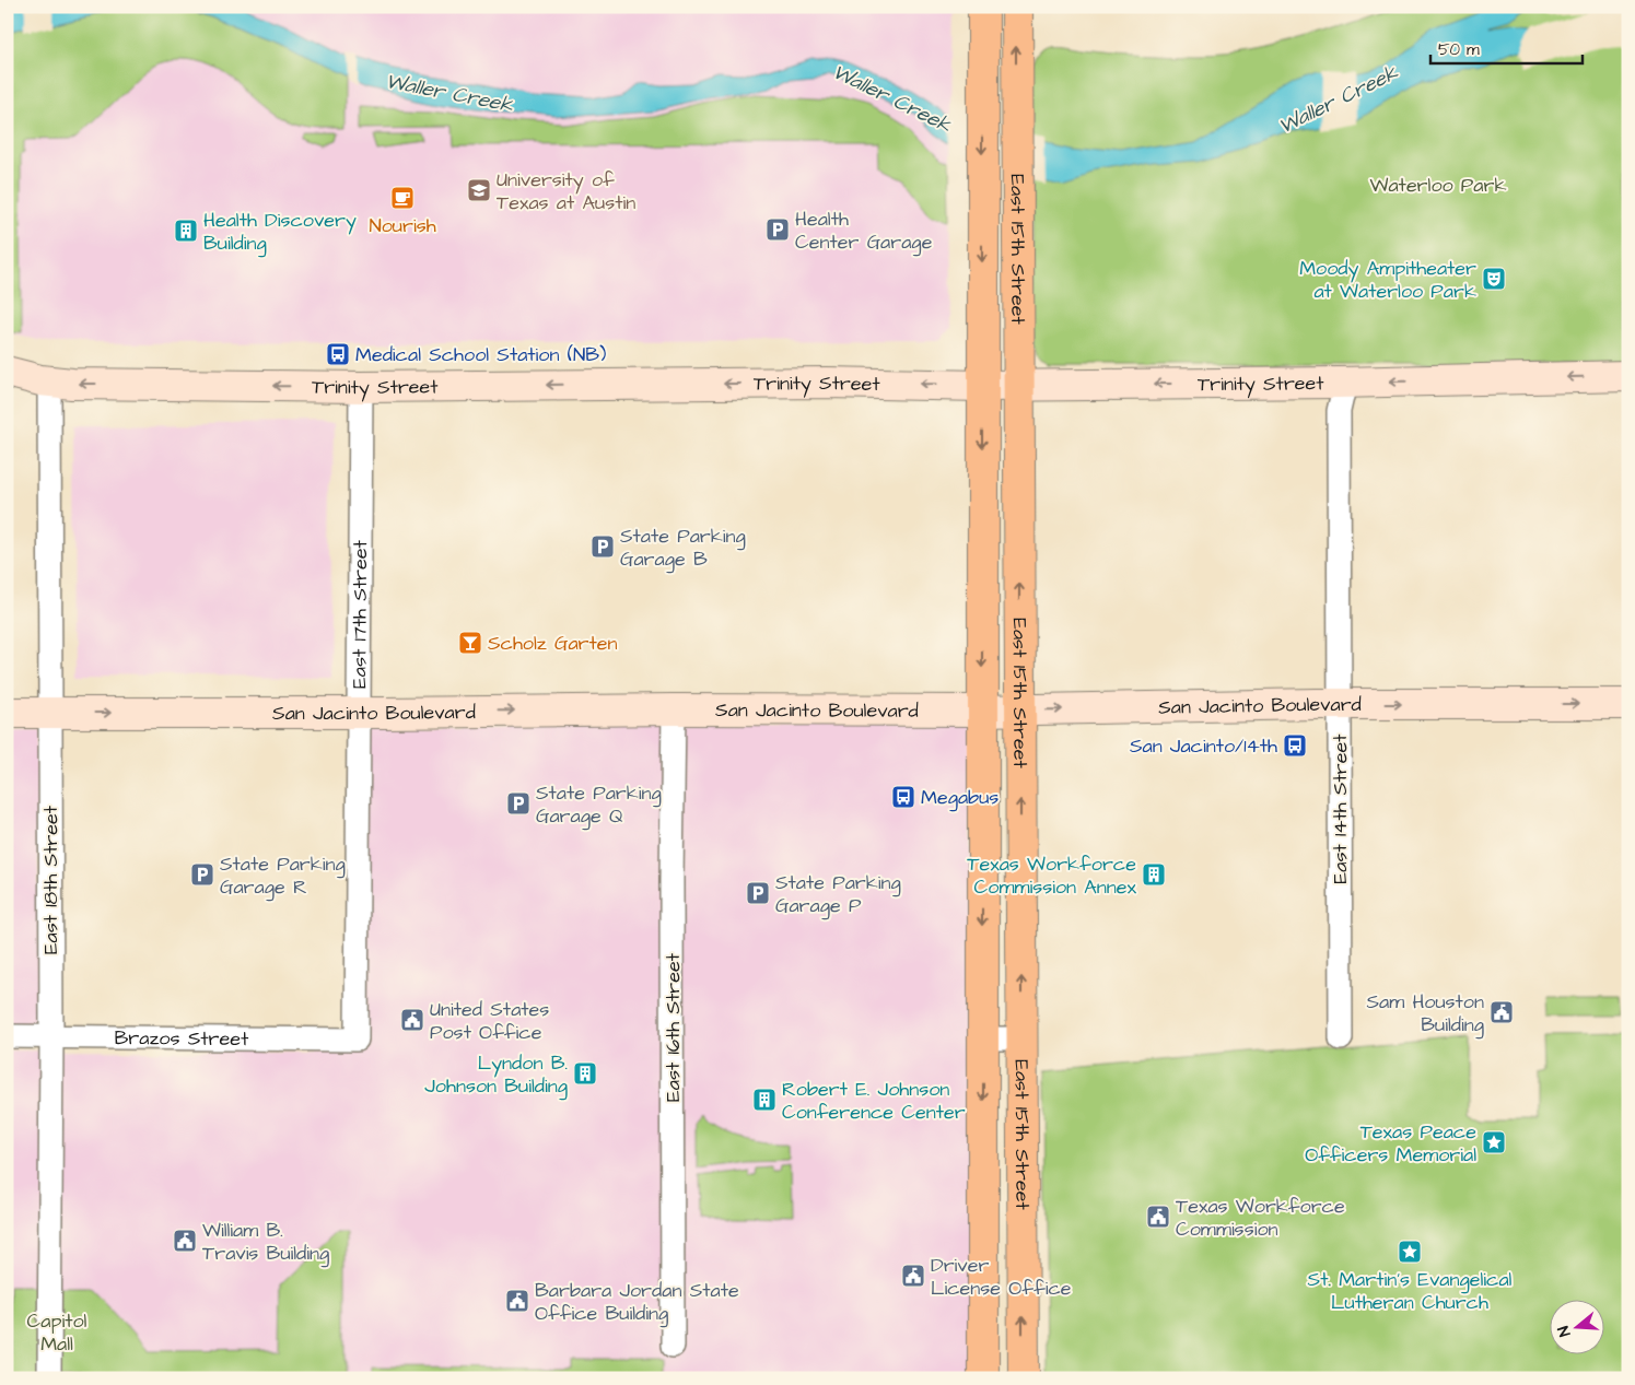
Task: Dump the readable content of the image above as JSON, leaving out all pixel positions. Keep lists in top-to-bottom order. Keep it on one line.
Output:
{"streets":{"main road":["East 15th Street","Trinity Street","San Jacinto Boulevard"],"street":["East 17th Street","East 14th Street","East 18th Street","East 16th Street","Brazos Street"]},"crossings":[["East 15th Street","Trinity Street"],["East 15th Street","San Jacinto Boulevard"],["Trinity Street","East 17th Street"],["Trinity Street","East 14th Street"],["Trinity Street","East 18th Street"],["East 17th Street","San Jacinto Boulevard"],["East 17th Street","Brazos Street"],["San Jacinto Boulevard","East 14th Street"],["San Jacinto Boulevard","East 18th Street"],["San Jacinto Boulevard","East 16th Street"],["East 18th Street","Brazos Street"]],"one_way":["Trinity Street","San Jacinto Boulevard"],"water":["Waller Creek"],"parks":["Waterloo Park","Capitol Mall"],"places":{"school or university":["University of Texas at Austin"],"cafe":["Nourish"],"parking":["Health Center Garage","State Parking Garage B","State Parking Garage Q","State Parking Garage R","State Parking Garage P"],"building":["Health Discovery Building","Texas Workforce Commission Annex","Lyndon B. Johnson Building","Robert E. Johnson Conference Center"],"theatre":["Moody Ampitheater at Waterloo Park"],"bus stop":["Medical School Station (NB)","San Jacinto/14th","Megabus"],"bar":["Scholz Garten"],"public building":["Sam Houston Building","United States Post Office","Texas Workforce Commission","William B. Travis Building","Driver License Office","Barbara Jordan State Office Building"],"place":["Texas Peace Officers Memorial","St. Martin's Evangelical Lutheran Church"]},"scale_bar":"50 m","north":"left"}
